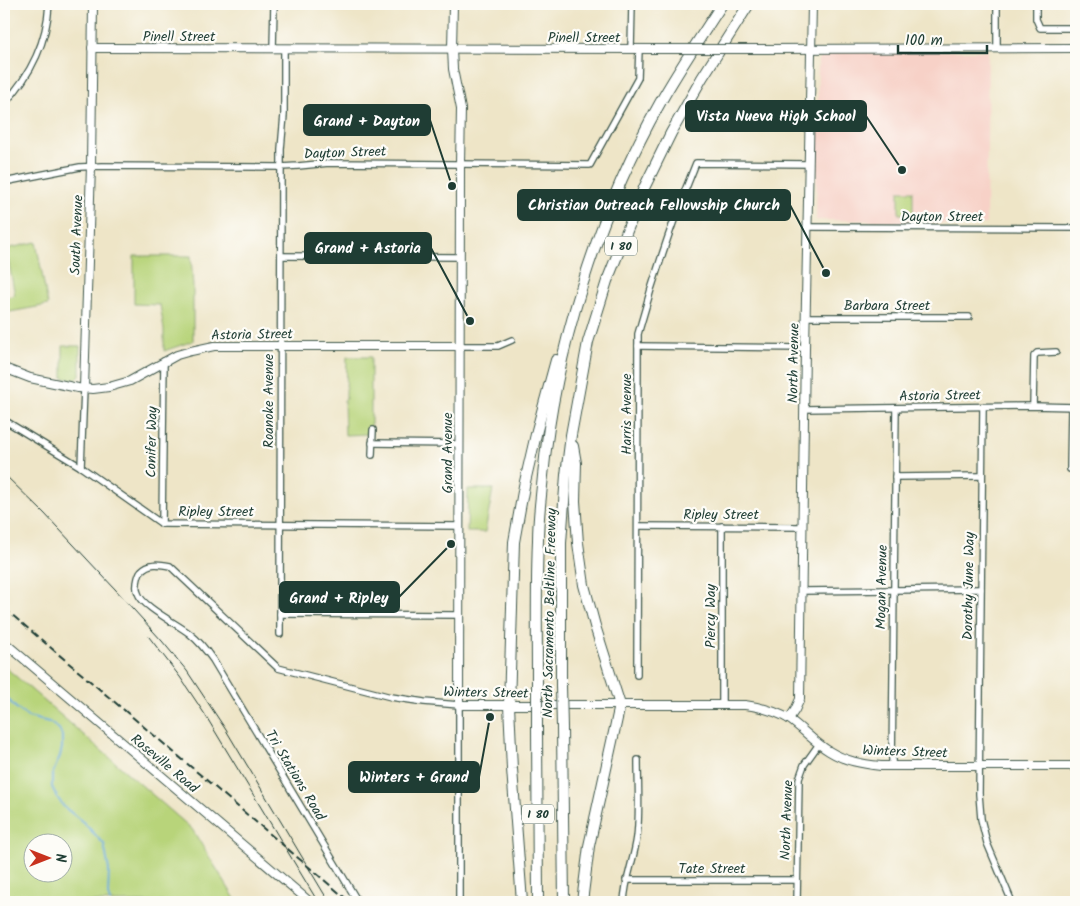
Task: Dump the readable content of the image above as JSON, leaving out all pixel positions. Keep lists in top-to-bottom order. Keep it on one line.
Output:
{"streets":{"highway":["I 80","North Sacramento Beltline Freeway"],"street":["Pinell Street","Dayton Street","South Avenue","Barbara Street","Astoria Street","North Avenue","Roanoke Avenue","Harris Avenue","Conifer Way","Grand Avenue","Ripley Street","Dorothy June Way","Mogan Avenue","Piercy Way","Winters Street","Roseville Road","Tri Stations Road","Tate Street"]},"crossings":[["Pinell Street","Dayton Street"],["Pinell Street","South Avenue"],["Pinell Street","North Avenue"],["Pinell Street","Roanoke Avenue"],["Pinell Street","Grand Avenue"],["Dayton Street","South Avenue"],["Dayton Street","North Avenue"],["Dayton Street","Roanoke Avenue"],["Dayton Street","Grand Avenue"],["South Avenue","Astoria Street"],["South Avenue","Ripley Street"],["Barbara Street","North Avenue"],["Astoria Street","North Avenue"],["Astoria Street","Roanoke Avenue"],["Astoria Street","Conifer Way"],["Astoria Street","Grand Avenue"],["Astoria Street","Dorothy June Way"],["Astoria Street","Mogan Avenue"],["North Avenue","Harris Avenue"],["North Avenue","Ripley Street"],["North Avenue","Winters Street"],["North Avenue","Tate Street"],["Roanoke Avenue","Ripley Street"],["Harris Avenue","Ripley Street"],["Conifer Way","Ripley Street"],["Grand Avenue","Ripley Street"],["Grand Avenue","Winters Street"],["Ripley Street","Piercy Way"],["Dorothy June Way","Winters Street"],["Mogan Avenue","Winters Street"],["Piercy Way","Winters Street"],["Winters Street","Tri Stations Road"]],"places":["Vista Nueva High School","Grand + Dayton","Christian Outreach Fellowship Church","Grand + Astoria","Grand + Ripley","Winters + Grand"],"scale_bar":"100 m","north":"right"}
